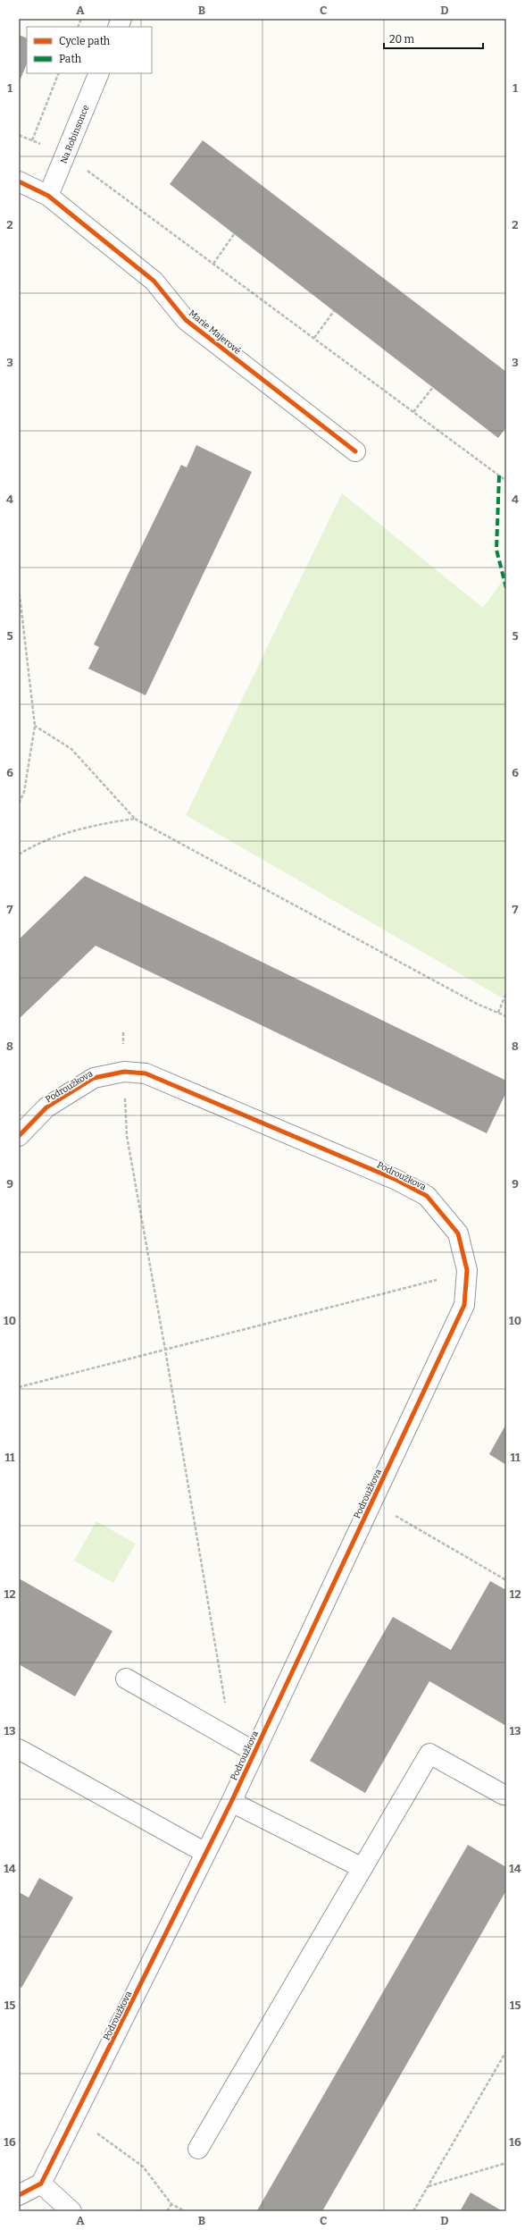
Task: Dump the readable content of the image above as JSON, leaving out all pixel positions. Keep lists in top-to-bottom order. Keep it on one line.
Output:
{"streets":{"street":["Na Robinsonce","Marie Majerové","Podroužkova"]},"crossings":[["Na Robinsonce","Marie Majerové"]],"legend":["Cycle path","Path"],"scale_bar":"20 m","grid":{"columns":["A","B","C","D"],"rows":["1","2","3","4","5","6","7","8","9","10","11","12","13","14","15","16"]}}
